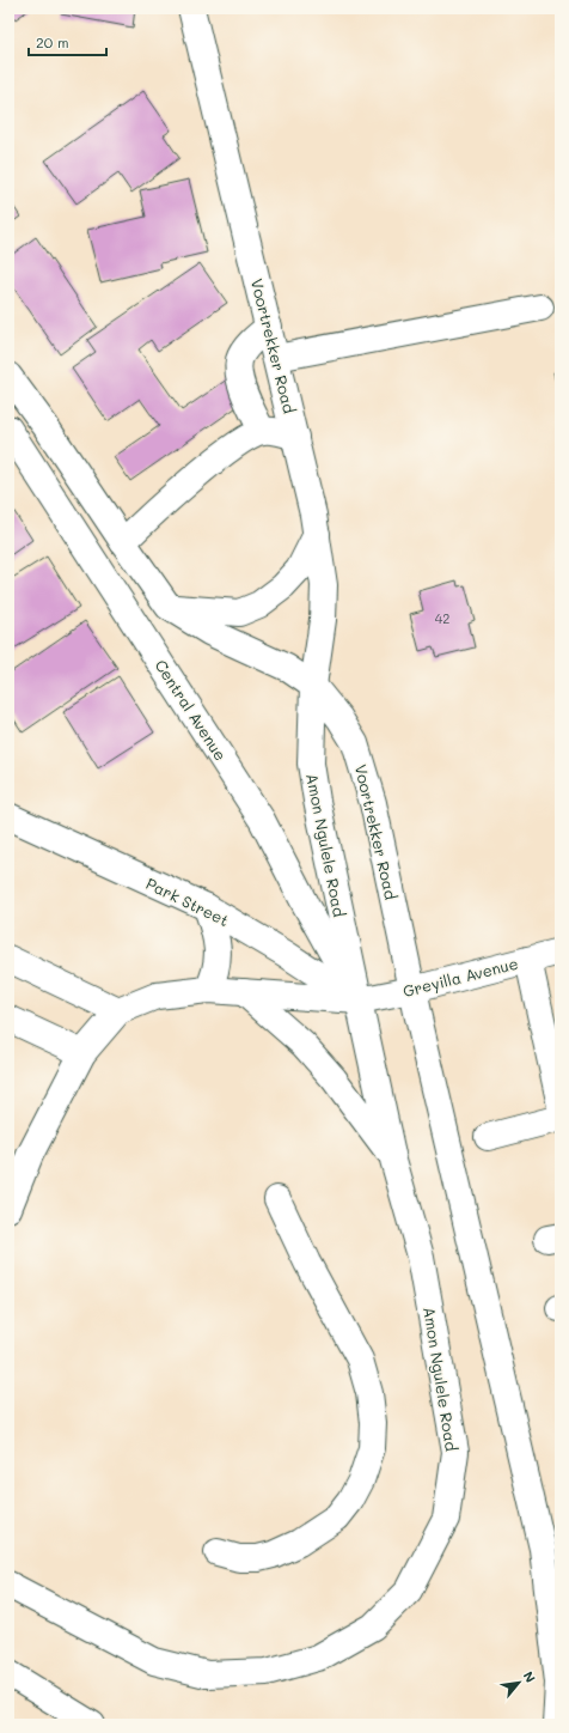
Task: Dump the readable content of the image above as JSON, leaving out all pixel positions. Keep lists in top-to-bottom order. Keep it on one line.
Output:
{"streets":{"main road":["Voortrekker Road","Central Avenue","Amon Ngulele Road","Park Street","Greyilla Avenue"]},"crossings":[["Voortrekker Road","Amon Ngulele Road"],["Voortrekker Road","Greyilla Avenue"],["Central Avenue","Amon Ngulele Road"],["Central Avenue","Park Street"],["Central Avenue","Greyilla Avenue"],["Amon Ngulele Road","Park Street"],["Amon Ngulele Road","Greyilla Avenue"],["Park Street","Greyilla Avenue"]],"house_numbers":["42"],"scale_bar":"20 m","north":"top right"}
